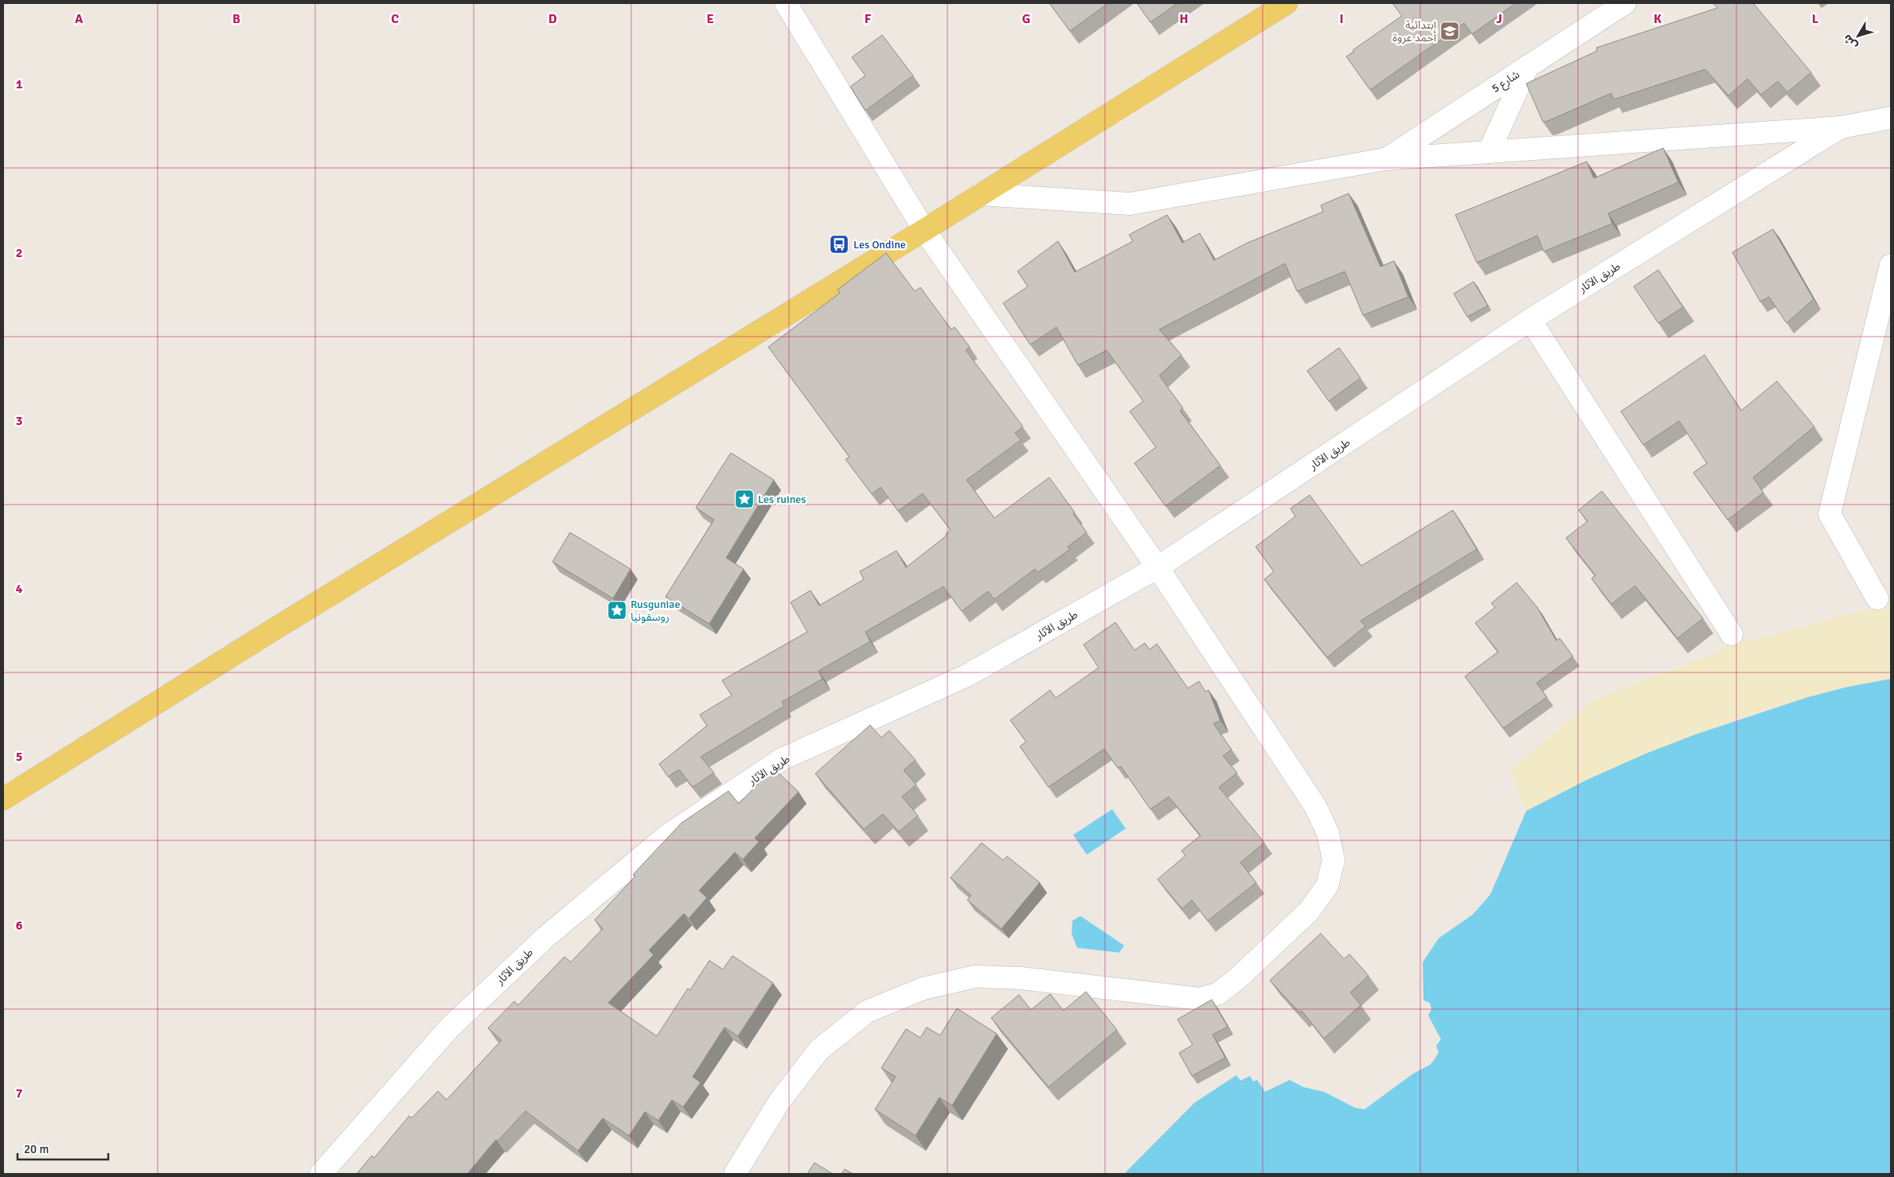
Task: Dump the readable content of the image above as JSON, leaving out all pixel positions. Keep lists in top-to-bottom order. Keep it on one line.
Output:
{"streets":{"street":["شارع 5","طريق الآثار"]},"places":{"school or university":["إبتدائية أحمد عروة"],"bus stop":["Les Ondine"],"place":["Les ruines","Rusguniae روسقونيا"]},"scale_bar":"20 m","north":"bottom left","grid":{"columns":["A","B","C","D","E","F","G","H","I","J","K","L"],"rows":["1","2","3","4","5","6","7"]}}
